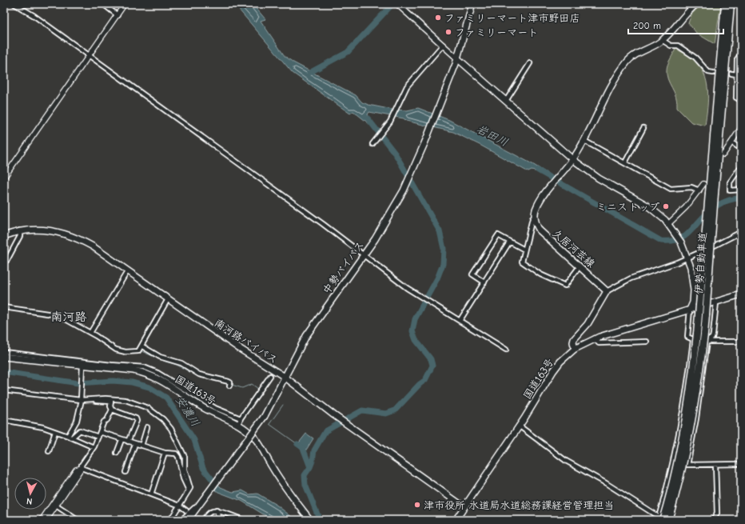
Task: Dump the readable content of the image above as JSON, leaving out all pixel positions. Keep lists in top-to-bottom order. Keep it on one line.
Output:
{"streets":{"highway":["伊勢自動車道"],"main road":["久居河芸線","中勢バイパス","南河路バイパス","国道163号"]},"crossings":[["中勢バイパス","南河路バイパス"],["南河路バイパス","国道163号"]],"districts":["南河路"],"water":["岩田川","安濃川"],"places":["ファミリーマート津市野田店","ファミリーマート","ミニストップ","津市役所 水道局水道総務課経営管理担当"],"scale_bar":"200 m","north":"bottom"}
